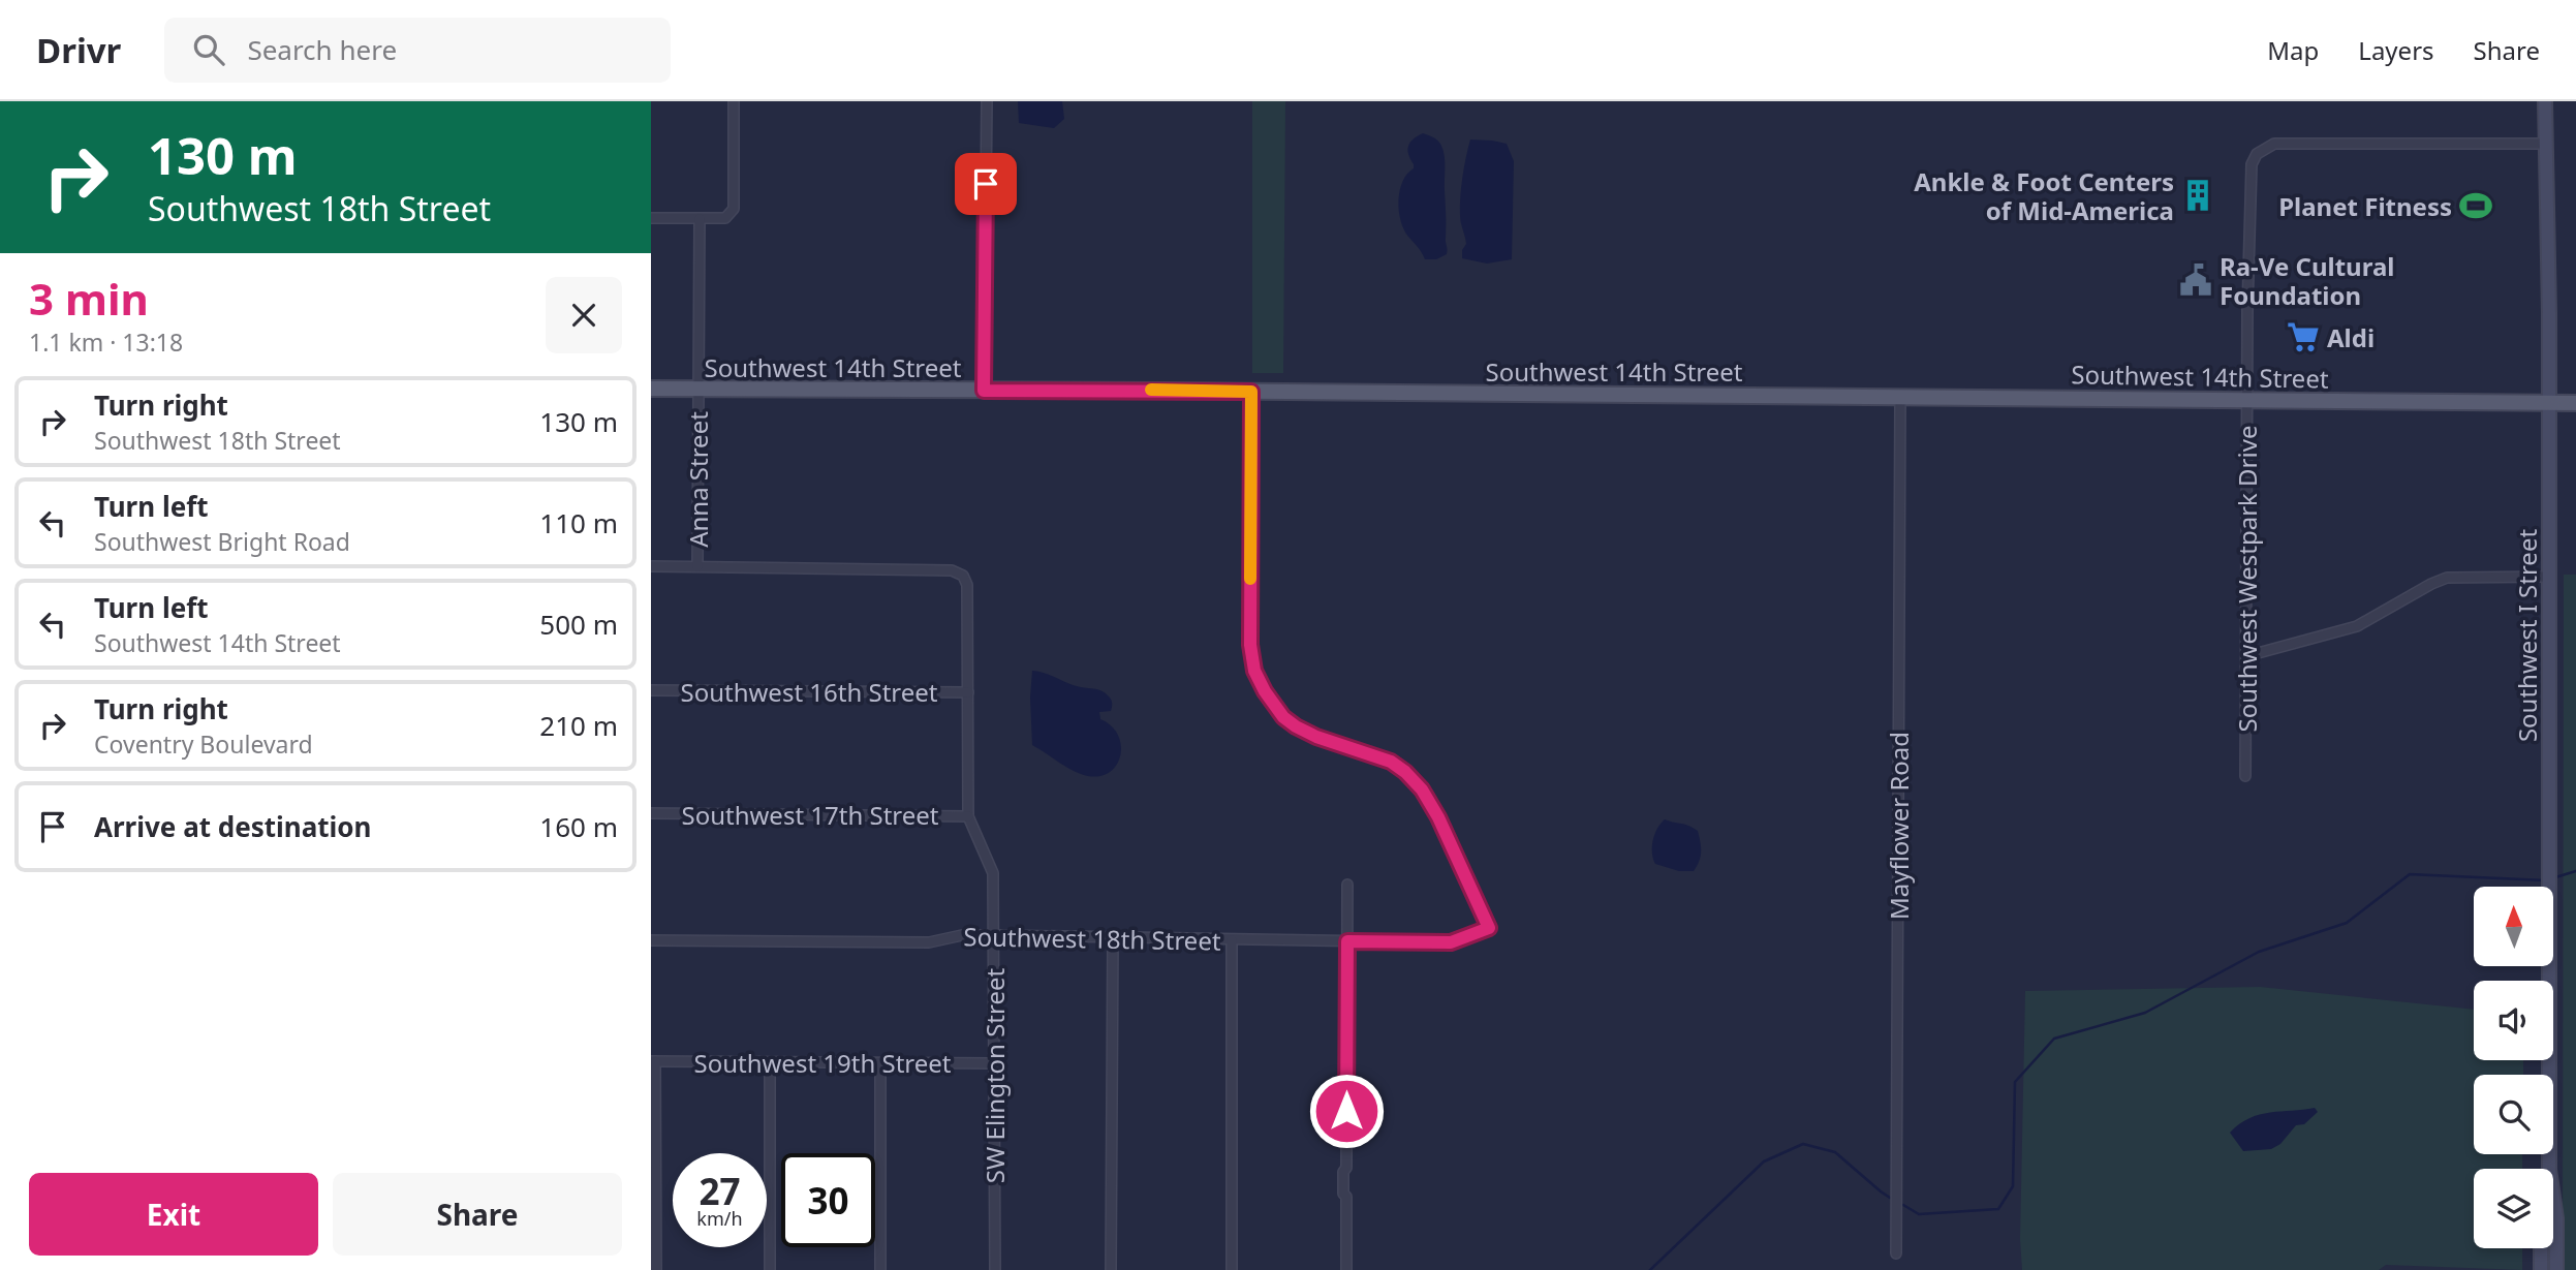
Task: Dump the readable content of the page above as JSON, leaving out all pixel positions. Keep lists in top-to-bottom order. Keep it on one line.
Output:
{"streets":{"main road":["Southwest 14th Street","Southwest I Street"],"street":["Anna Street","Southwest Westpark Drive","Southwest 16th Street","Southwest 17th Street","Mayflower Road","Southwest 18th Street","Southwest 19th Street","SW Elington Street"]},"crossings":[["Southwest 14th Street","Anna Street"],["Southwest 14th Street","Southwest Westpark Drive"],["Southwest 14th Street","Southwest I Street"],["Southwest 14th Street","Mayflower Road"],["Southwest 14th Street","Southwest 18th Street"],["Southwest Westpark Drive","Southwest I Street"],["Southwest 17th Street","SW Elington Street"],["Southwest 18th Street","SW Elington Street"],["Southwest 19th Street","SW Elington Street"]],"places":{"building":["Ankle & Foot Centers of Mid-America"],"sports":["Planet Fitness"],"public building":["Ra-Ve Cultural Foundation"],"supermarket":["Aldi"]},"north":"top","page":{"header":"Drivr","search":"Search here","nav":["Map","Layers","Share"],"turn":["130 m","Southwest 18th Street"],"heading":["3 min","1.1 km · 13:18"],"list":[{"name":"Turn right","note":"Southwest 18th Street","value":"130 m"},{"name":"Turn left","note":"Southwest Bright Road","value":"110 m"},{"name":"Turn left","note":"Southwest 14th Street","value":"500 m"},{"name":"Turn right","note":"Coventry Boulevard","value":"210 m"},{"name":"Arrive at destination","value":"160 m"}],"speed":"27 km/h","limit":"30","buttons":["Exit","Share"]}}
